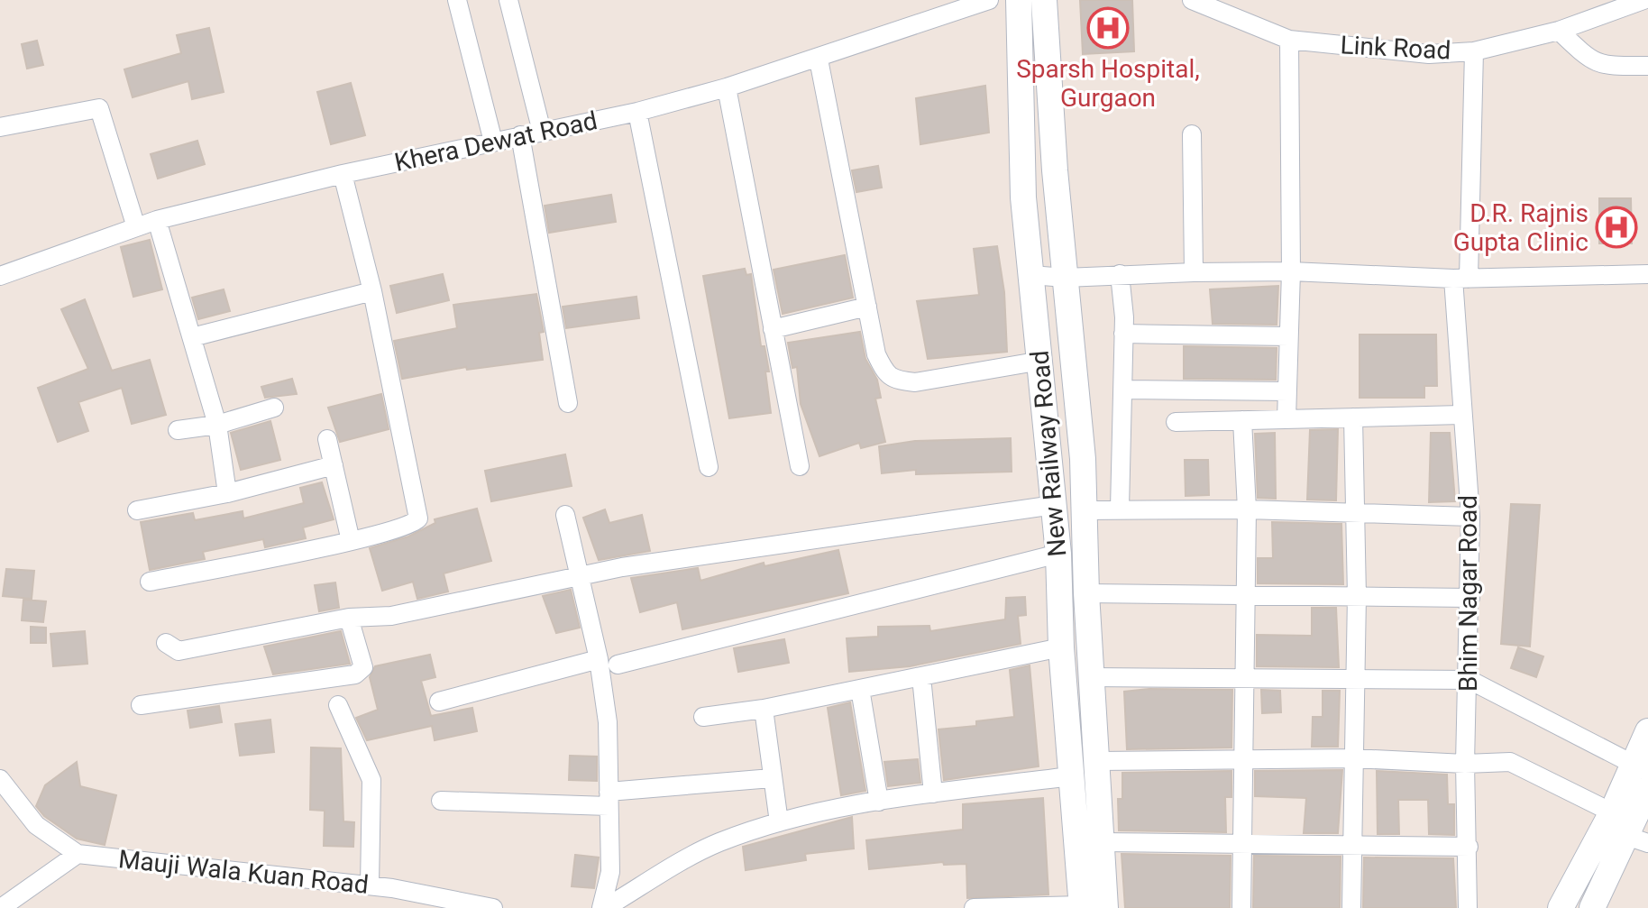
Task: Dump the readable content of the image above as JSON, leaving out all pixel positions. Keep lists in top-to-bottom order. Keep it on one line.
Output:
{"streets":{"main road":["New Railway Road"],"street":["Link Road","Khera Dewat Road","Bhim Nagar Road","Mauji Wala Kuan Road"]},"crossings":[["Link Road","Bhim Nagar Road"]],"places":{"hospital":["Sparsh Hospital, Gurgaon","D.R. Rajnis Gupta Clinic"]}}
